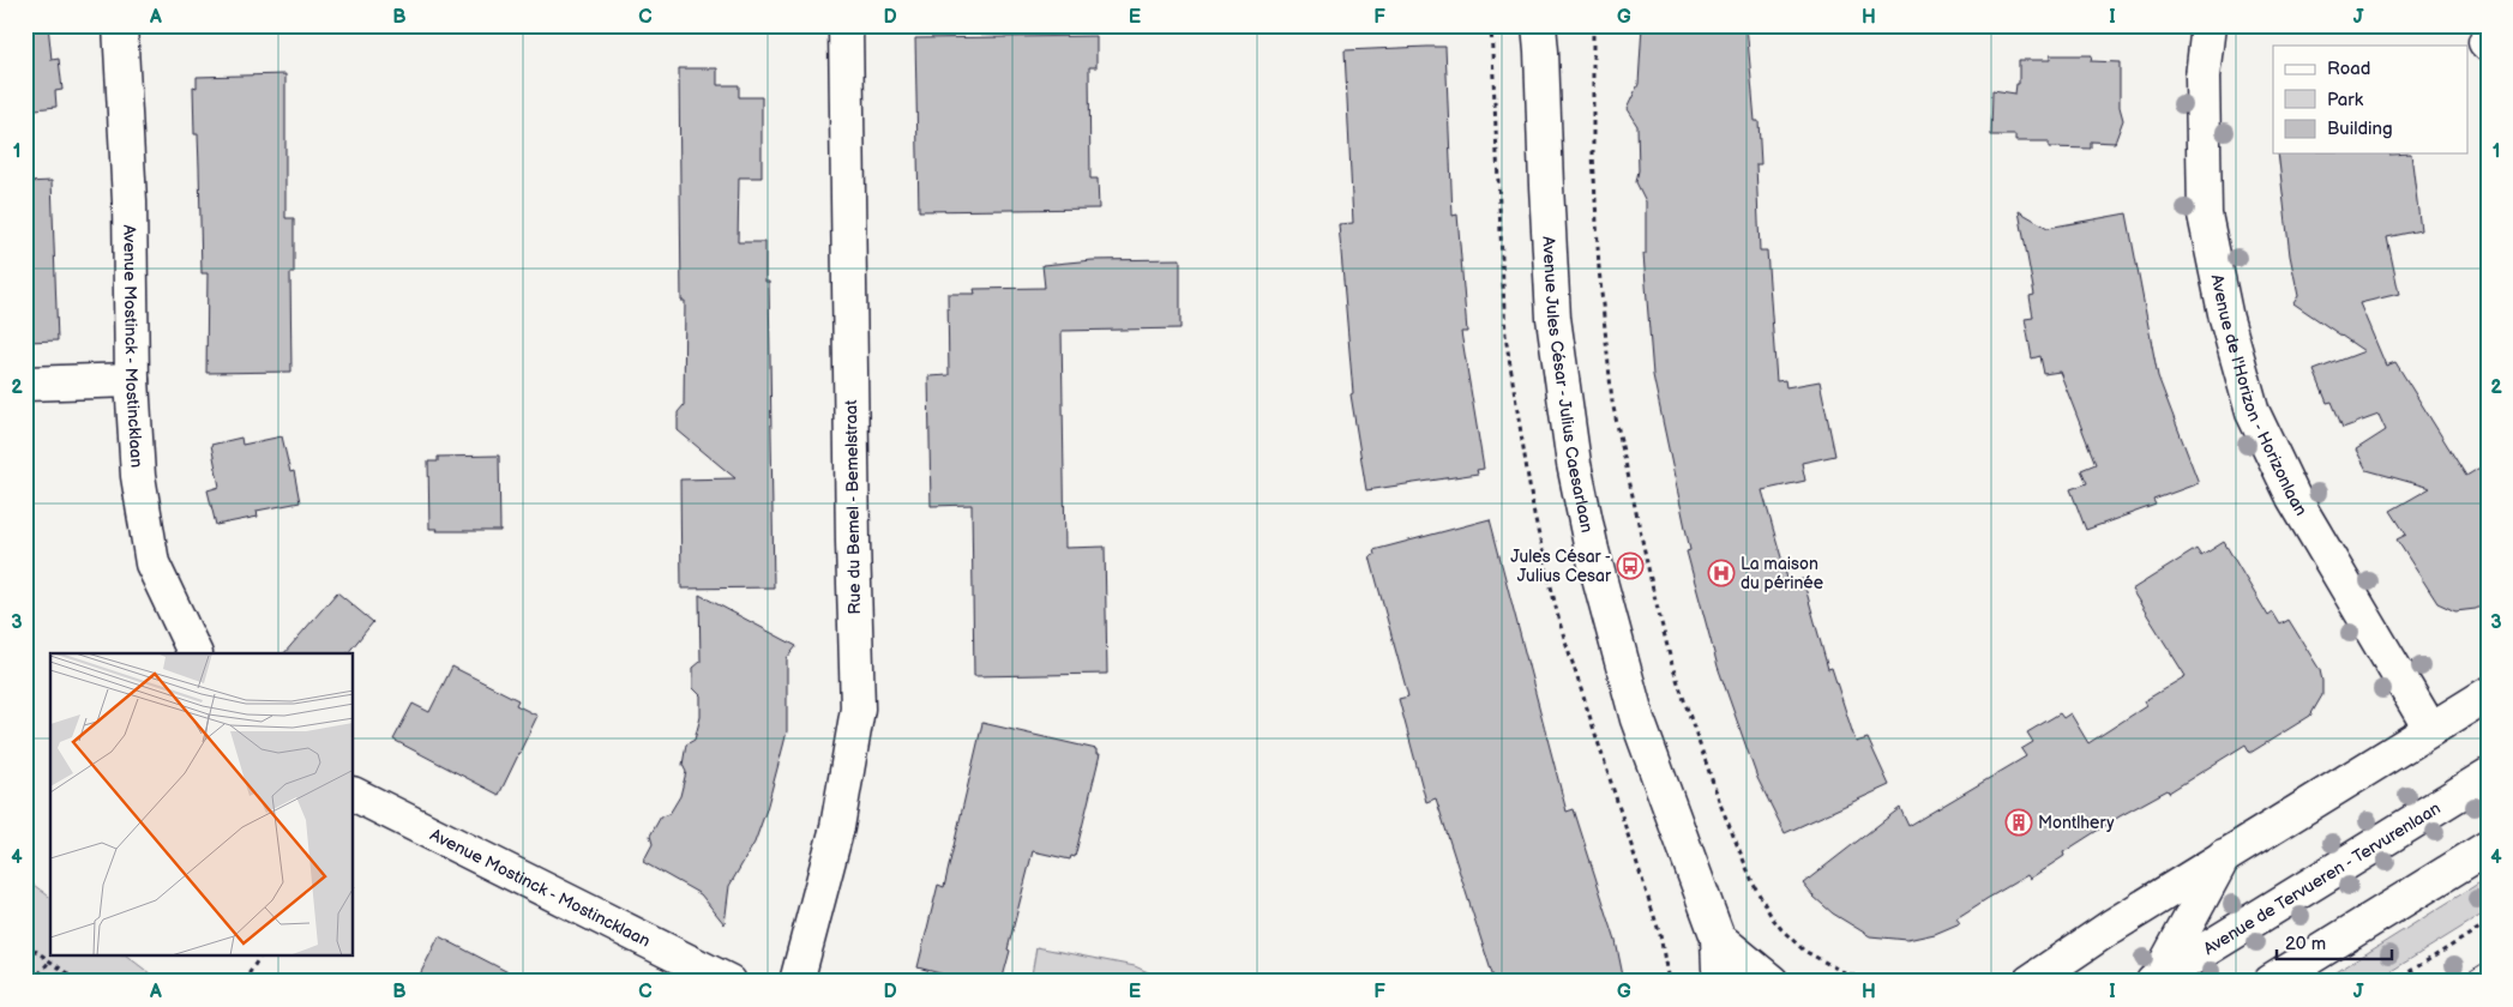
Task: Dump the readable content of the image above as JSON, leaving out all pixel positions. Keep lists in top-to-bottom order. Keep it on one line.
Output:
{"streets":{"street":["Avenue Mostinck - Mostincklaan","Avenue Jules César - Julius Caesarlaan","Avenue de l'Horizon - Horizonlaan","Rue du Bemel - Bemelstraat","Avenue de Tervueren - Tervurenlaan"]},"crossings":[["Avenue de l'Horizon - Horizonlaan","Avenue de Tervueren - Tervurenlaan"]],"places":{"bus stop":["Jules César - Julius Cesar"],"hospital":["La maison du périnée"],"building":["Montlhery"]},"legend":["Road","Park","Building"],"scale_bar":"20 m","grid":{"columns":["A","B","C","D","E","F","G","H","I","J"],"rows":["1","2","3","4"]}}
